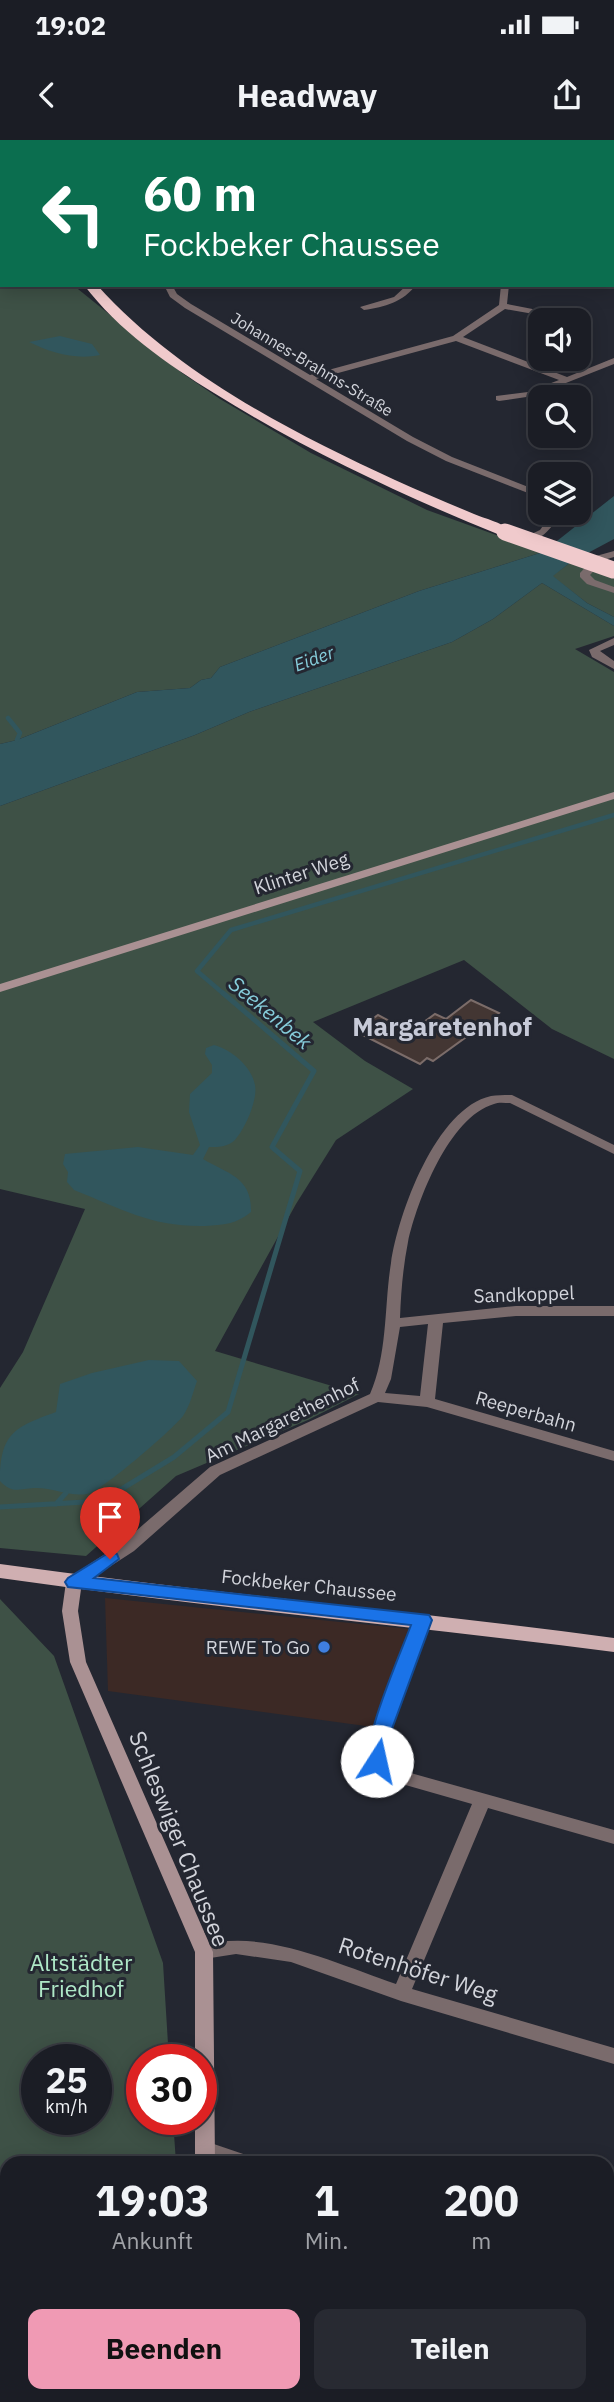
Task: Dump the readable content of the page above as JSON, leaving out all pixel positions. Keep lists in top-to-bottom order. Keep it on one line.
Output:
{"streets":{"main road":["Fockbeker Chaussee"],"street":["Johannes-Brahms-Straße","Klinter Weg","Sandkoppel","Reeperbahn","Am Margarethenhof","Schleswiger Chaussee","Rotenhöfer Weg"]},"crossings":[["Reeperbahn","Am Margarethenhof"],["Am Margarethenhof","Fockbeker Chaussee"],["Am Margarethenhof","Schleswiger Chaussee"],["Fockbeker Chaussee","Schleswiger Chaussee"],["Schleswiger Chaussee","Rotenhöfer Weg"]],"districts":["Margaretenhof"],"water":["Eider","Seekenbek"],"parks":["Altstädter Friedhof"],"places":["REWE To Go"],"page":{"status":"19:02","header":"Headway","turn":["60 m","Fockbeker Chaussee"],"speed":"25 km/h","limit":"30","eta":["19:03","Ankunft","1","Min.","200","m"],"buttons":["Beenden","Teilen"]}}
